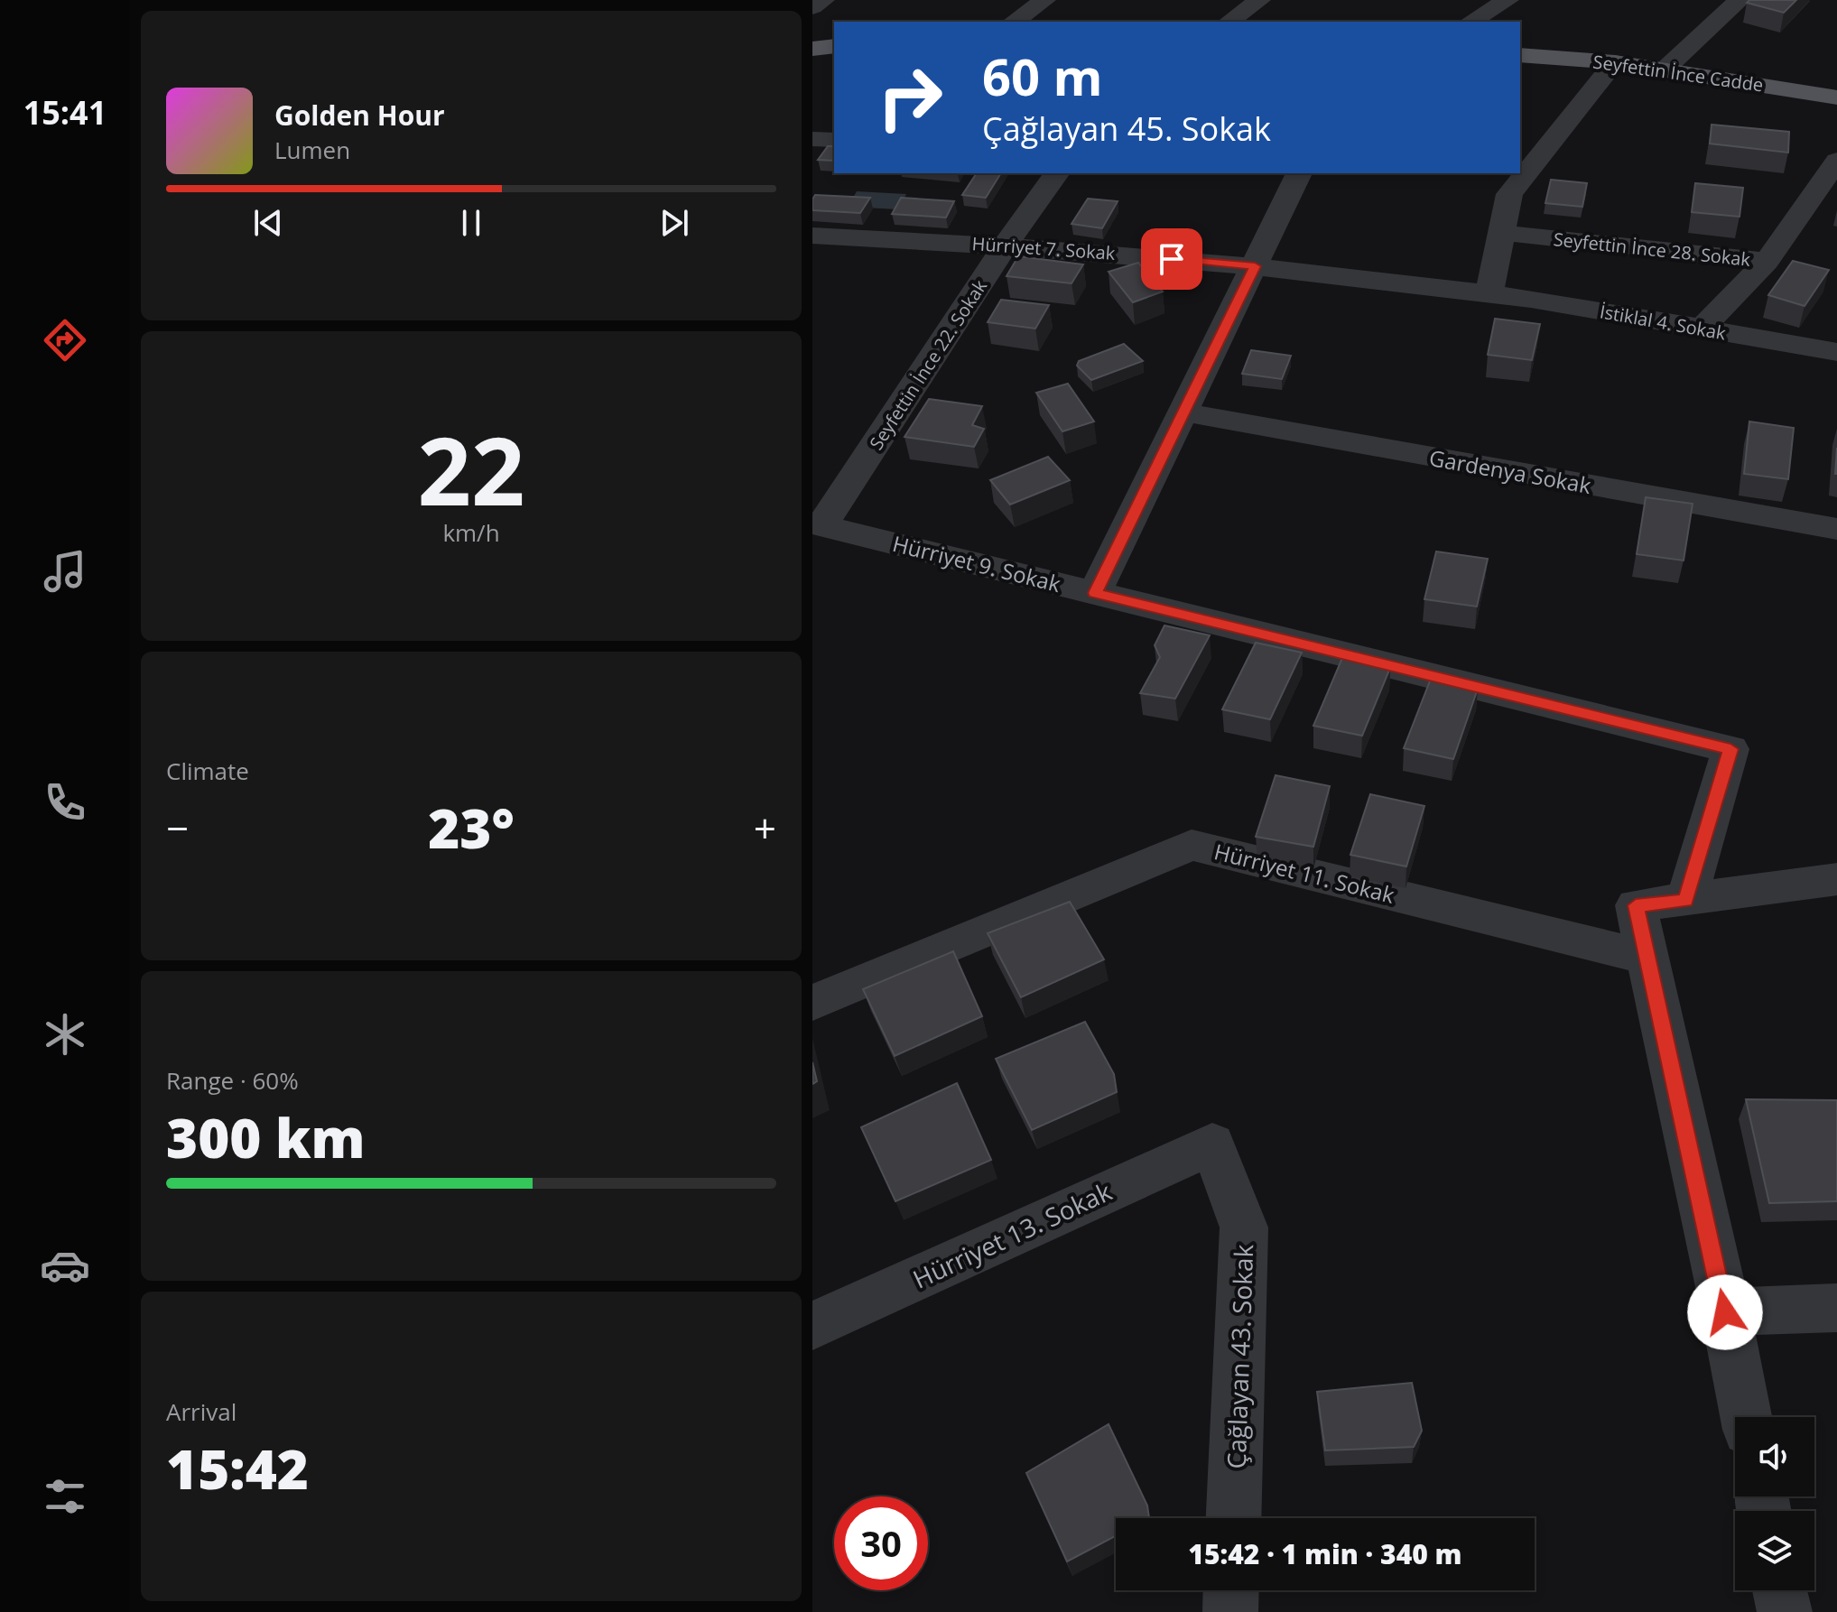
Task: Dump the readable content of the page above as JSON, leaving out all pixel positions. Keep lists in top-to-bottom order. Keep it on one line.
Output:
{"streets":{"main road":["Seyfettin İnce Cadde"],"street":["Hürriyet 7. Sokak","Seyfettin İnce 28. Sokak","İstiklal 4. Sokak","Seyfettin İnce 22. Sokak","Gardenya Sokak","Hürriyet 9. Sokak","Hürriyet 11. Sokak","Hürriyet 13. Sokak","Çağlayan 43. Sokak"]},"crossings":[["Hürriyet 7. Sokak","İstiklal 4. Sokak"],["Hürriyet 7. Sokak","Seyfettin İnce 22. Sokak"],["Seyfettin İnce 22. Sokak","Hürriyet 9. Sokak"],["Hürriyet 13. Sokak","Çağlayan 43. Sokak"]],"page":{"tabs":"15:41","turn":["60 m","Çağlayan 45. Sokak"],"song":["Golden Hour","Lumen"],"tile":[["22","km/h"],"Climate",["Range · 60%","300 km"],["Arrival","15:42"]],"heat":["−","23°","+"],"limit":"30","trip":"15:42 · 1 min · 340 m"}}
